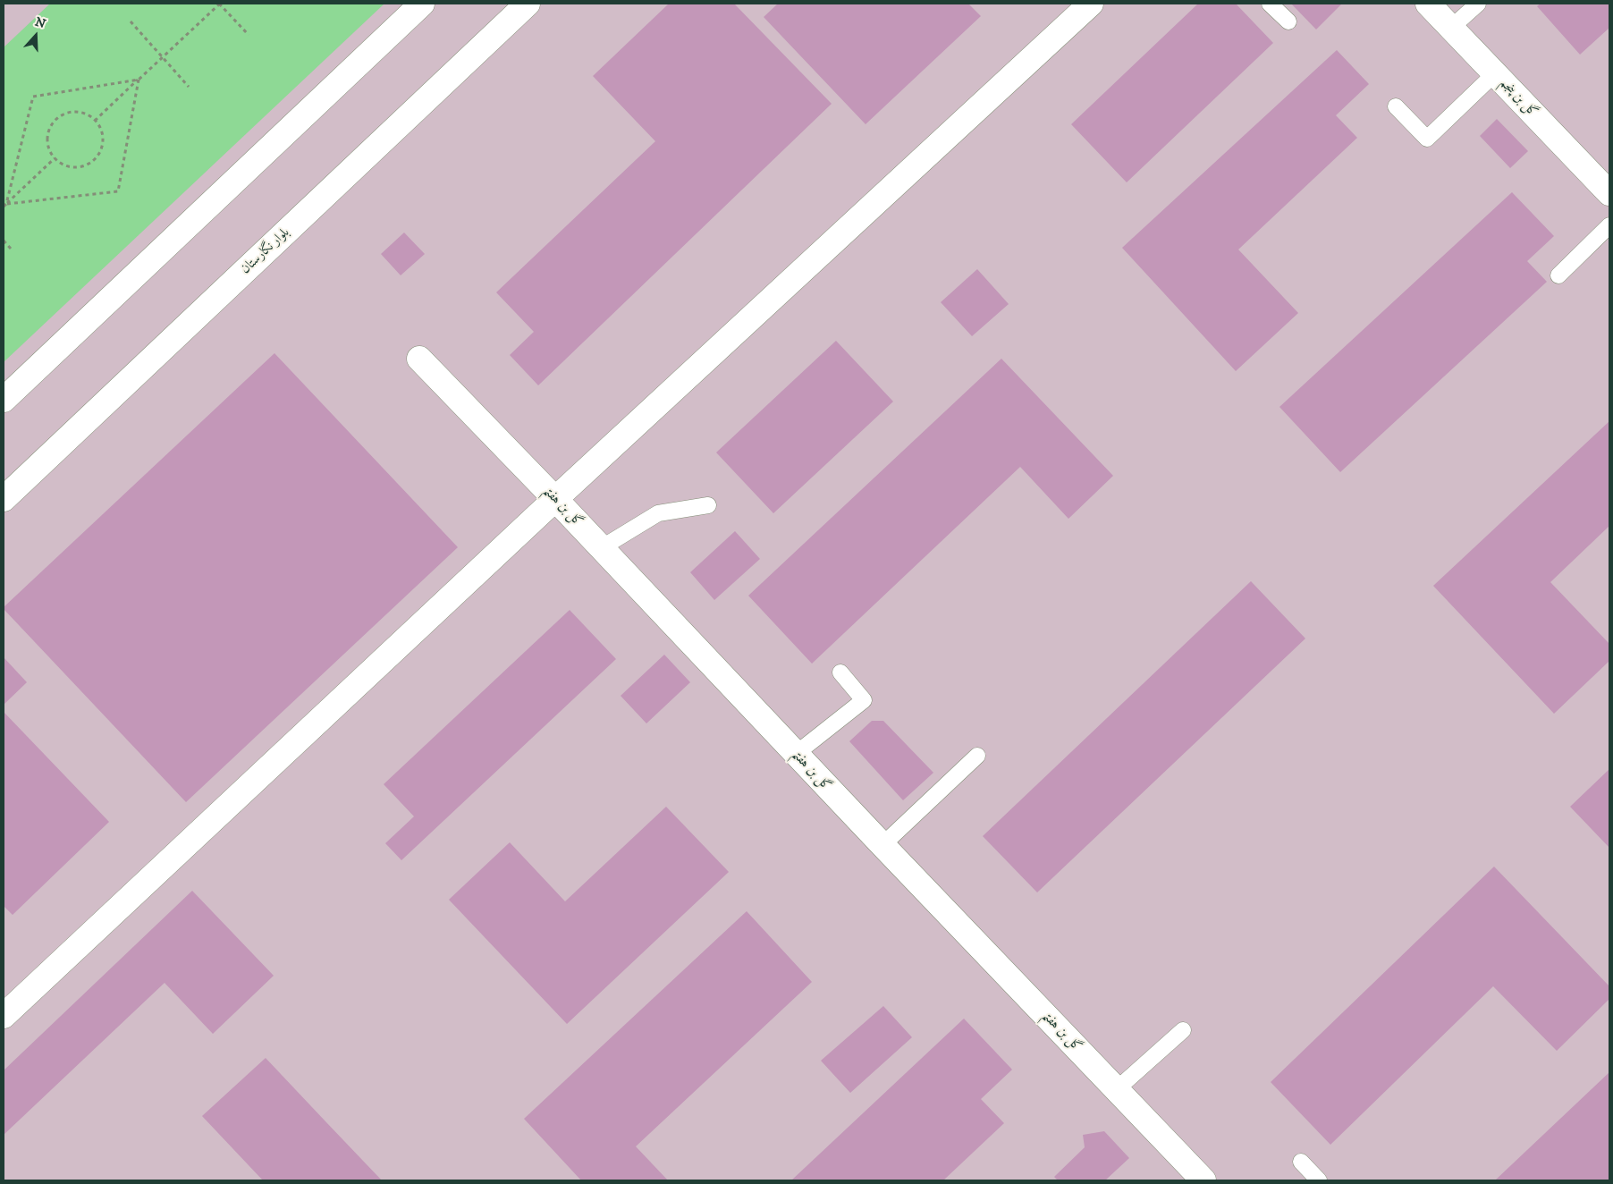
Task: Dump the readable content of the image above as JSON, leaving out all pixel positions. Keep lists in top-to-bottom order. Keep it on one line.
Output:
{"streets":{"street":["گل بن پنجم","بلوار نگارستان","گل بن هفتم"]},"north":"top"}
